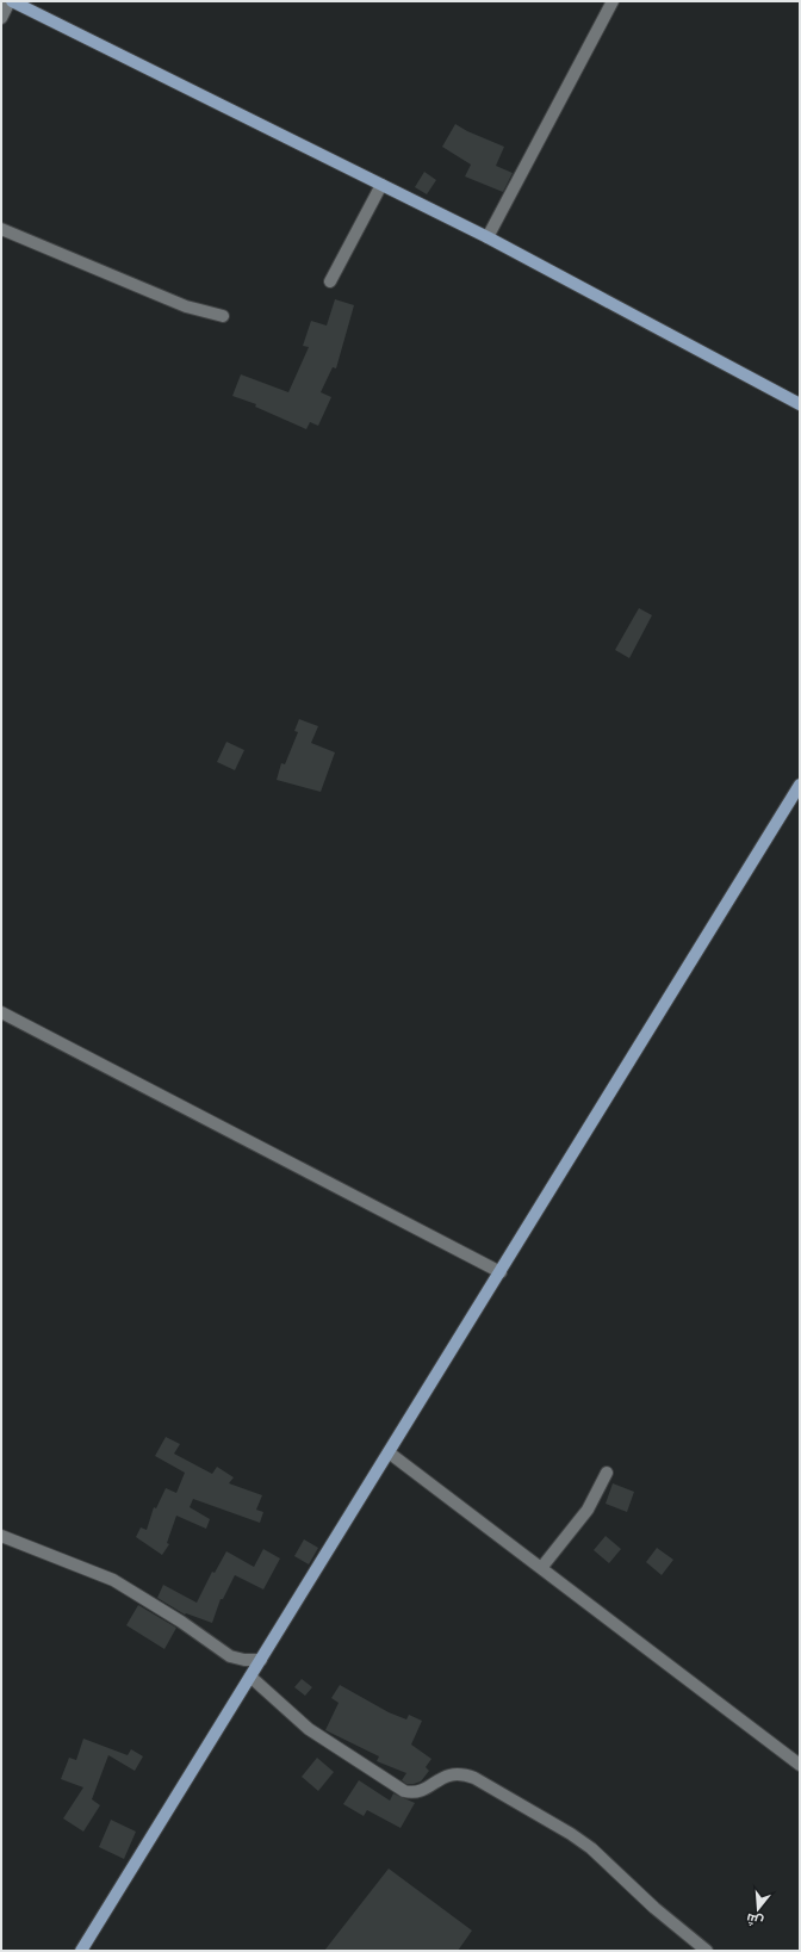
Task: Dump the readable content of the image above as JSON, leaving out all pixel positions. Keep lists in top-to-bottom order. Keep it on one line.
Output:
{"north":"bottom"}
